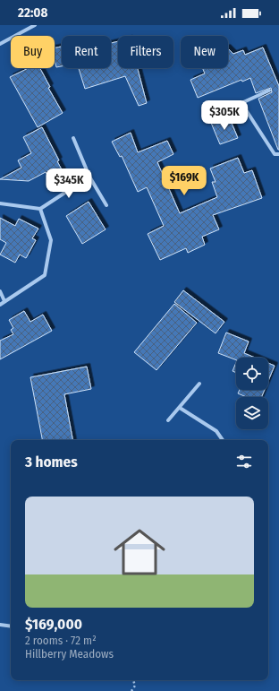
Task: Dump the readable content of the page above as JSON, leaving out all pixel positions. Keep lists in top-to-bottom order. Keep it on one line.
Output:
{"page":{"status":"22:08","chip":["Buy","Rent","Filters","New"],"price":["$305K","$169K","$345K"],"heading":"3 homes","list":[{"name":"$169,000","note":"2 rooms · 72 m² · Hillberry Meadows"}]}}
